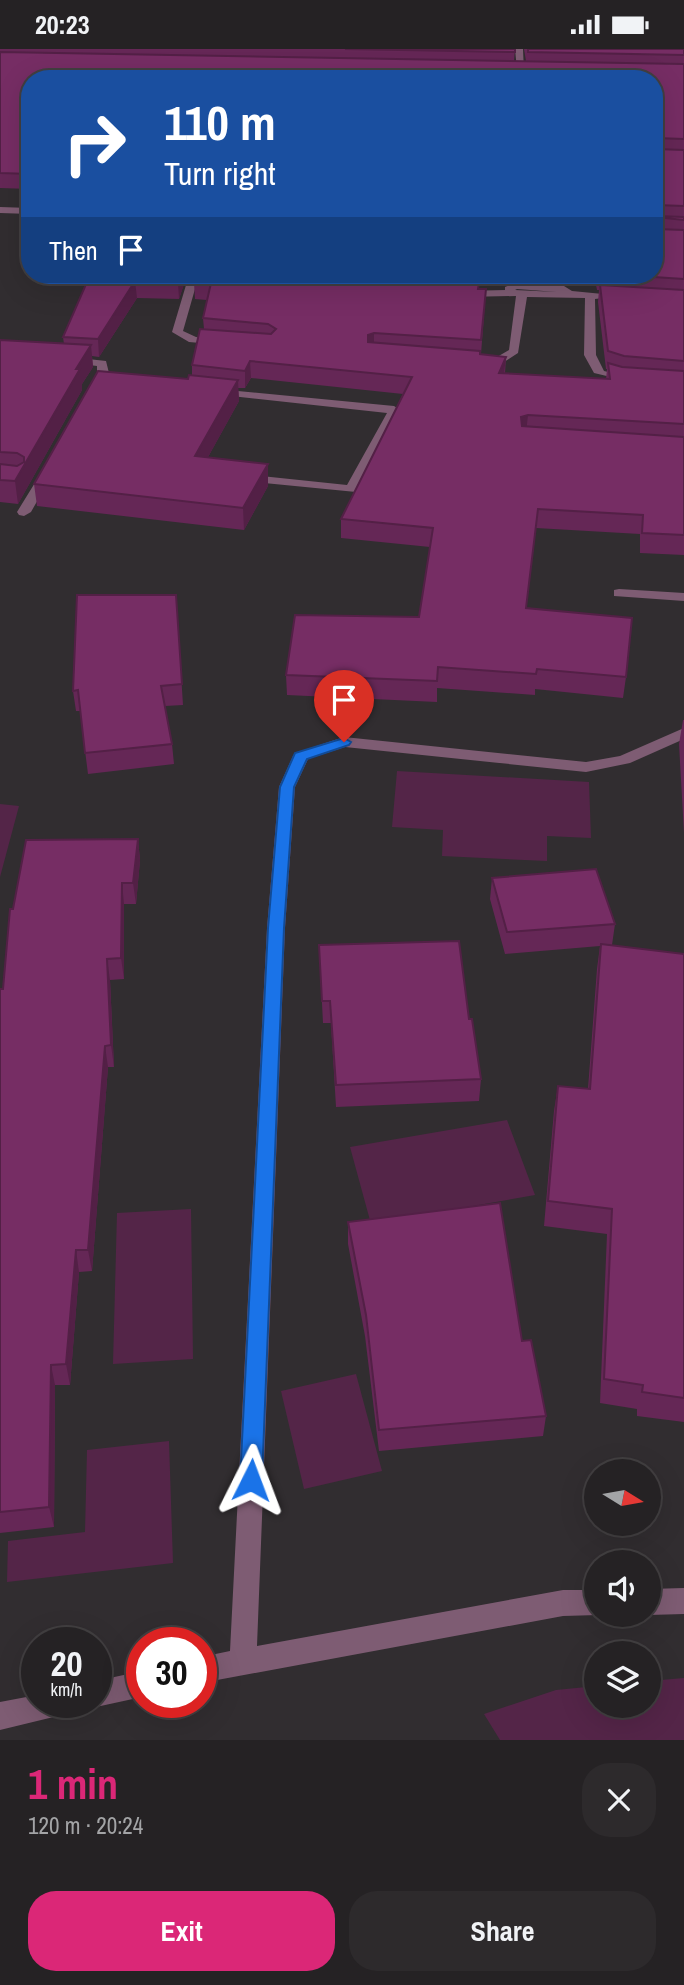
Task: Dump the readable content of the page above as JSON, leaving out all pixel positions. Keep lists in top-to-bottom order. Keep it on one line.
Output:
{"north":"right","page":{"status":"20:23","turn":["110 m","Turn right"],"then":"Then","speed":"20 km/h","limit":"30","heading":["1 min","120 m · 20:24"],"buttons":["Exit","Share"]}}
